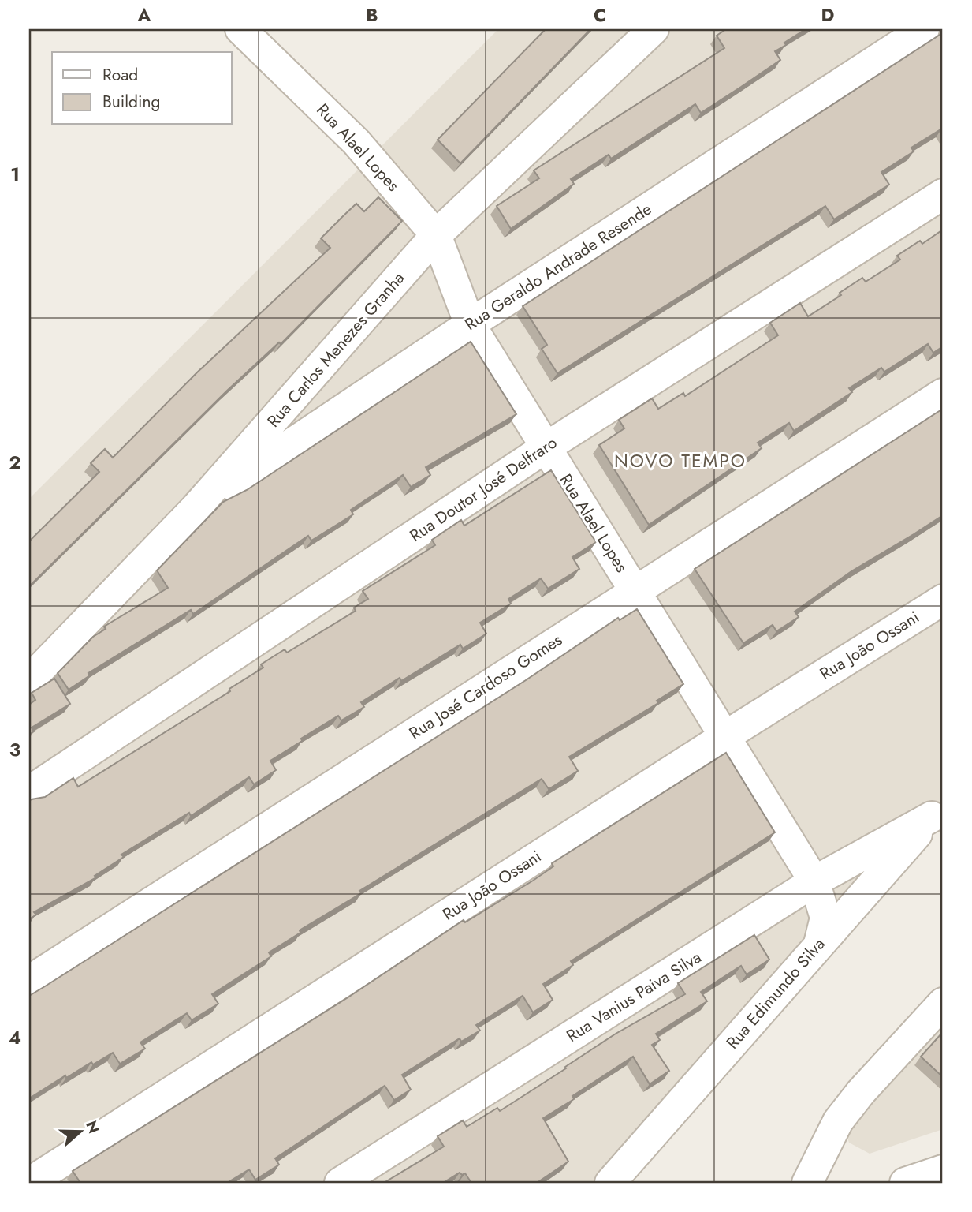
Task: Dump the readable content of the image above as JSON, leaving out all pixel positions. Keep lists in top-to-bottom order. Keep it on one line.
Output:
{"streets":{"street":["Rua Alael Lopes","Rua Geraldo Andrade Resende","Rua Carlos Menezes Granha","Rua Doutor José Delfraro","Rua João Ossani","Rua José Cardoso Gomes","Rua Edimundo Silva","Rua Vanius Paiva Silva"]},"crossings":[["Rua Alael Lopes","Rua Geraldo Andrade Resende"],["Rua Alael Lopes","Rua Carlos Menezes Granha"],["Rua Alael Lopes","Rua Doutor José Delfraro"],["Rua Alael Lopes","Rua João Ossani"],["Rua Alael Lopes","Rua José Cardoso Gomes"],["Rua Alael Lopes","Rua Edimundo Silva"],["Rua Alael Lopes","Rua Vanius Paiva Silva"],["Rua Geraldo Andrade Resende","Rua Carlos Menezes Granha"],["Rua Edimundo Silva","Rua Vanius Paiva Silva"]],"districts":["NOVO TEMPO"],"legend":["Road","Building"],"north":"right","grid":{"columns":["A","B","C","D"],"rows":["1","2","3","4"]}}
